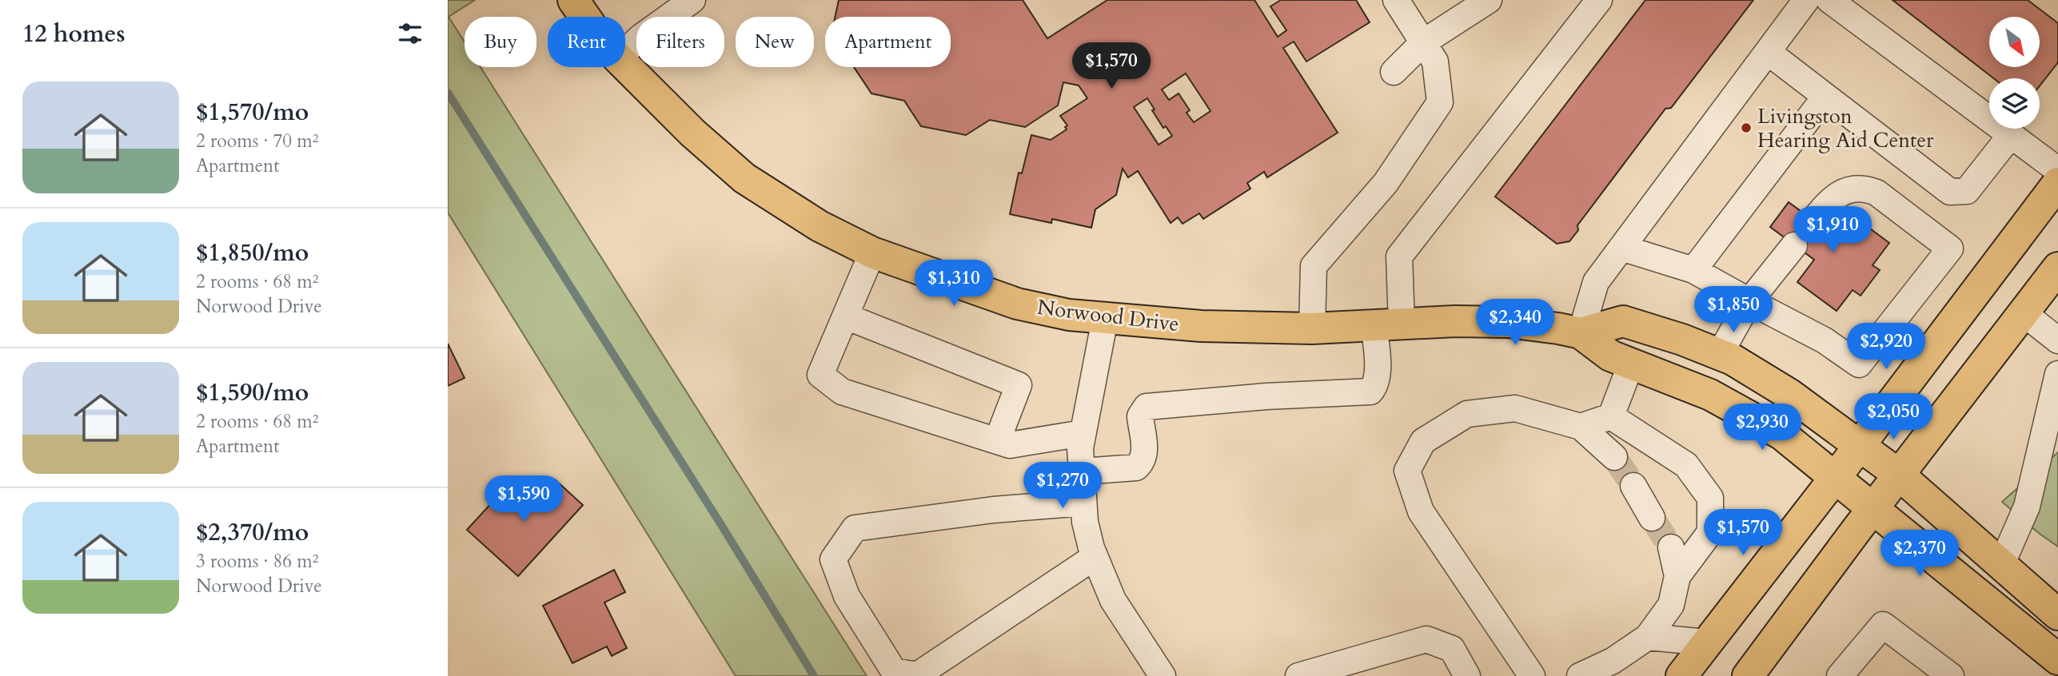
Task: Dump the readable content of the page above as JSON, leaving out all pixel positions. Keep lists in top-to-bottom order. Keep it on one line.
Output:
{"streets":{"main road":["Norwood Drive"]},"places":["Livingston Hearing Aid Center"],"north":"bottom right","page":{"heading":"12 homes","chip":["Buy","Rent","Filters","New","Apartment"],"price":["$1,570","$1,910","$1,310","$1,850","$2,340","$2,920","$2,050","$2,930","$1,270","$1,590","$1,570","$2,370"],"list":[{"name":"$1,570/mo","note":"2 rooms · 70 m² · Apartment"},{"name":"$1,850/mo","note":"2 rooms · 68 m² · Norwood Drive"},{"name":"$1,590/mo","note":"2 rooms · 68 m² · Apartment"},{"name":"$2,370/mo","note":"3 rooms · 86 m² · Norwood Drive"}]}}
